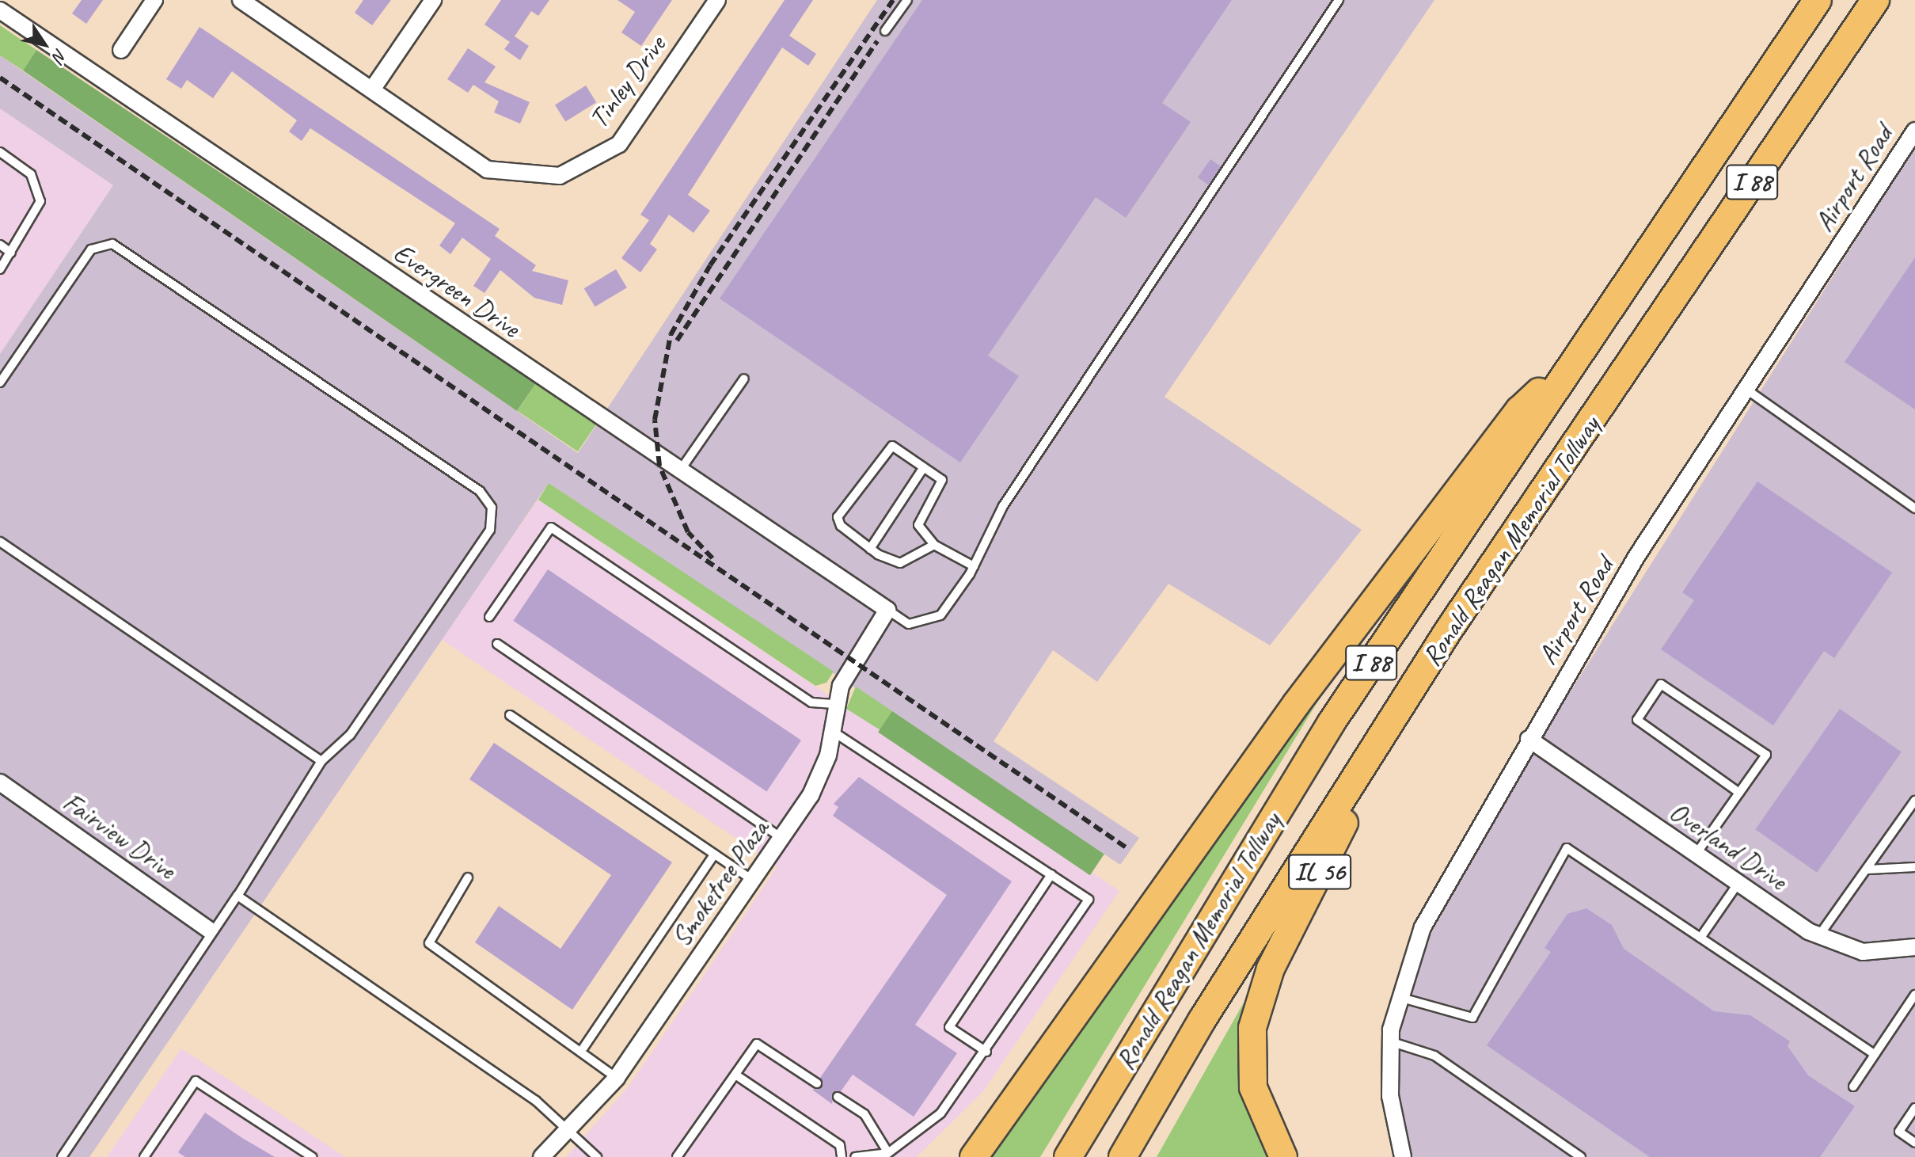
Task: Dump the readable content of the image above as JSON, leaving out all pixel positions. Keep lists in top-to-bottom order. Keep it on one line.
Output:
{"streets":{"highway":["I 88","Ronald Reagan Memorial Tollway","IL 56"],"street":["Tinley Drive","Airport Road","Evergreen Drive","Fairview Drive","Overland Drive","Smoketree Plaza"]},"crossings":[["Airport Road","Overland Drive"],["Evergreen Drive","Smoketree Plaza"],["Ronald Reagan Memorial Tollway","IL 56"]],"north":"bottom right"}
